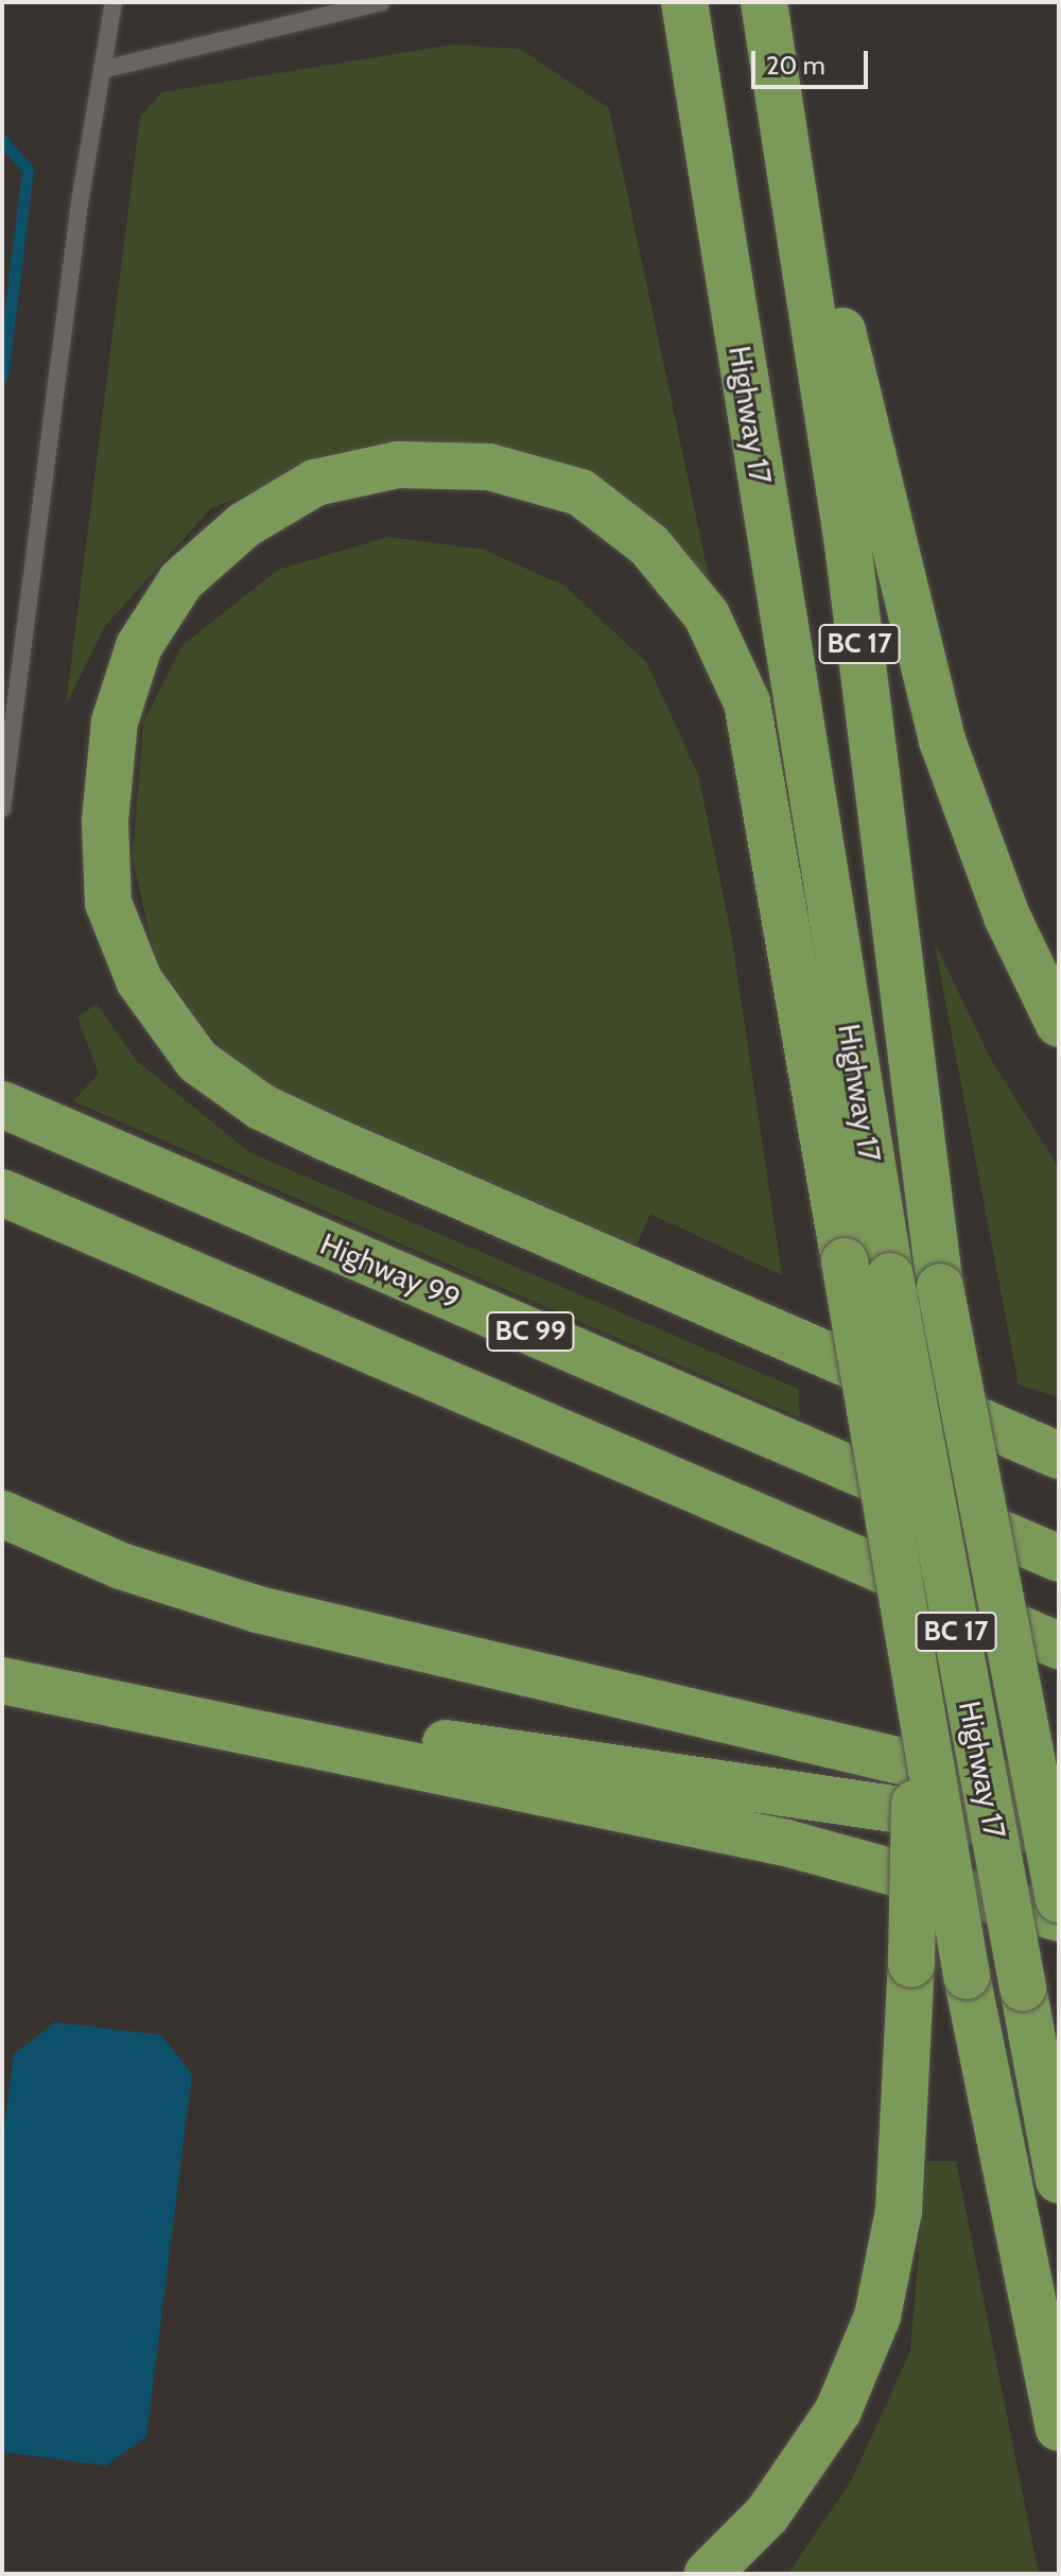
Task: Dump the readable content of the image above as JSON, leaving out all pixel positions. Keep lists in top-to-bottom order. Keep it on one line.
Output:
{"streets":{"highway":["Highway 17","BC 17","Highway 99","BC 99"]},"scale_bar":"20 m"}
